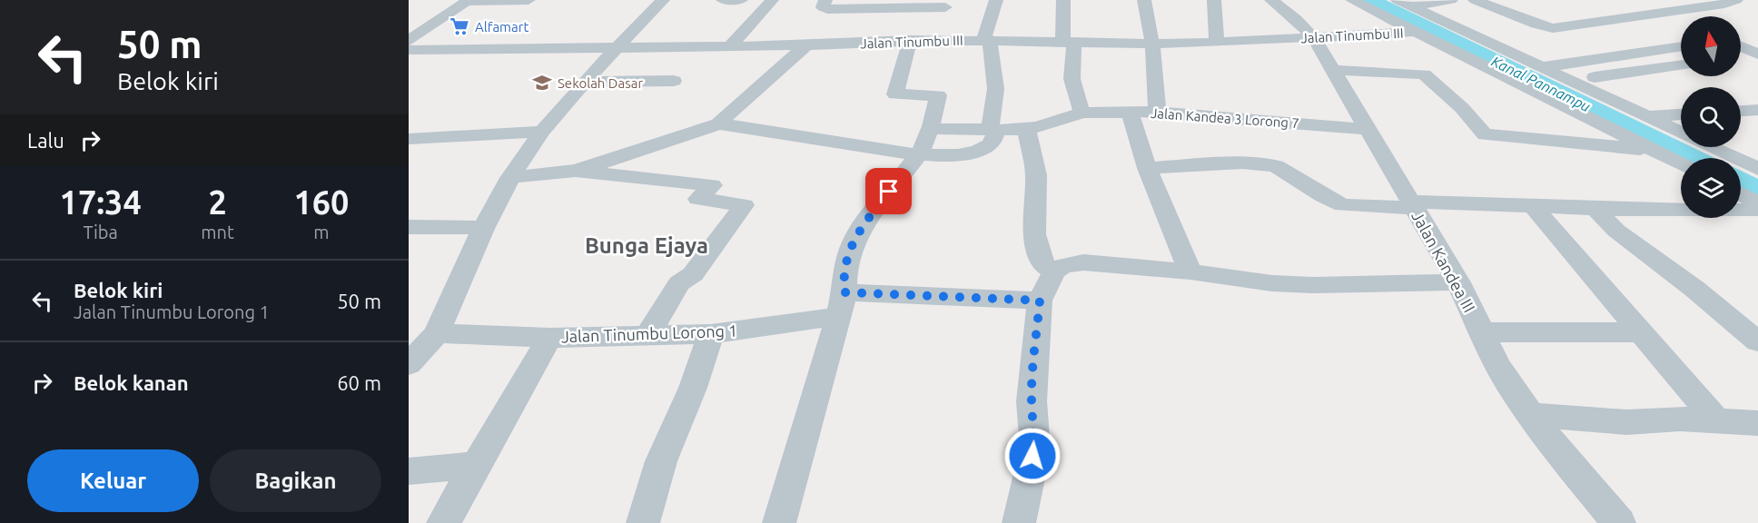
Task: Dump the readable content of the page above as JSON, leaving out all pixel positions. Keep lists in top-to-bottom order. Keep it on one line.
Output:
{"streets":{"street":["Jalan Tinumbu III","Jalan Kandea 3 Lorong 7","Jalan Kandea III","Jalan Tinumbu Lorong 1"]},"crossings":[["Jalan Tinumbu III","Jalan Kandea III"],["Jalan Kandea 3 Lorong 7","Jalan Kandea III"]],"districts":["Bunga Ejaya"],"water":["Kanal Pannampu"],"places":{"supermarket":["Alfamart"],"school or university":["Sekolah Dasar"]},"north":"top","page":{"turn":["50 m","Belok kiri"],"then":"Lalu","eta":["17:34","Tiba","2","mnt","160","m"],"list":[{"name":"Belok kiri","note":"Jalan Tinumbu Lorong 1","value":"50 m"},{"name":"Belok kanan","value":"60 m"}],"buttons":["Keluar","Bagikan"]}}
